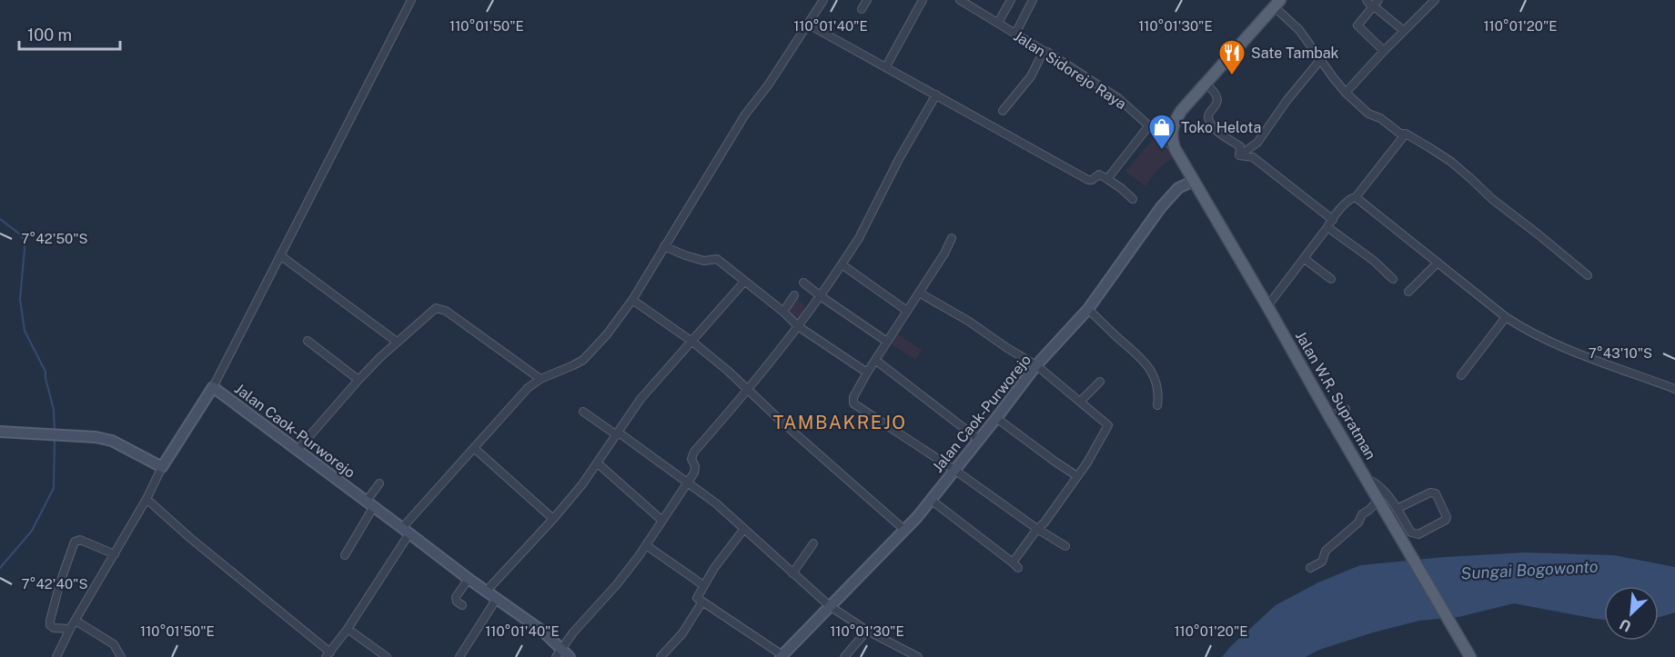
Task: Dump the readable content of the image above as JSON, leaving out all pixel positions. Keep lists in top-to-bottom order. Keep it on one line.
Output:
{"streets":{"main road":["Jalan W.R. Supratman"],"street":["Jalan Sidorejo Raya","Jalan Caok-Purworejo"]},"crossings":[["Jalan Sidorejo Raya","Jalan W.R. Supratman"],["Jalan W.R. Supratman","Jalan Caok-Purworejo"]],"districts":["TAMBAKREJO"],"water":["Sungai Bogowonto"],"places":{"restaurant":["Sate Tambak"],"shop":["Toko Helota"]},"scale_bar":"100 m","north":"bottom left","coordinates":["110°01'20\"E","110°01'50\"E","110°01'40\"E","110°01'30\"E","7°42'50\"S","7°43'10\"S","7°42'40\"S"]}
